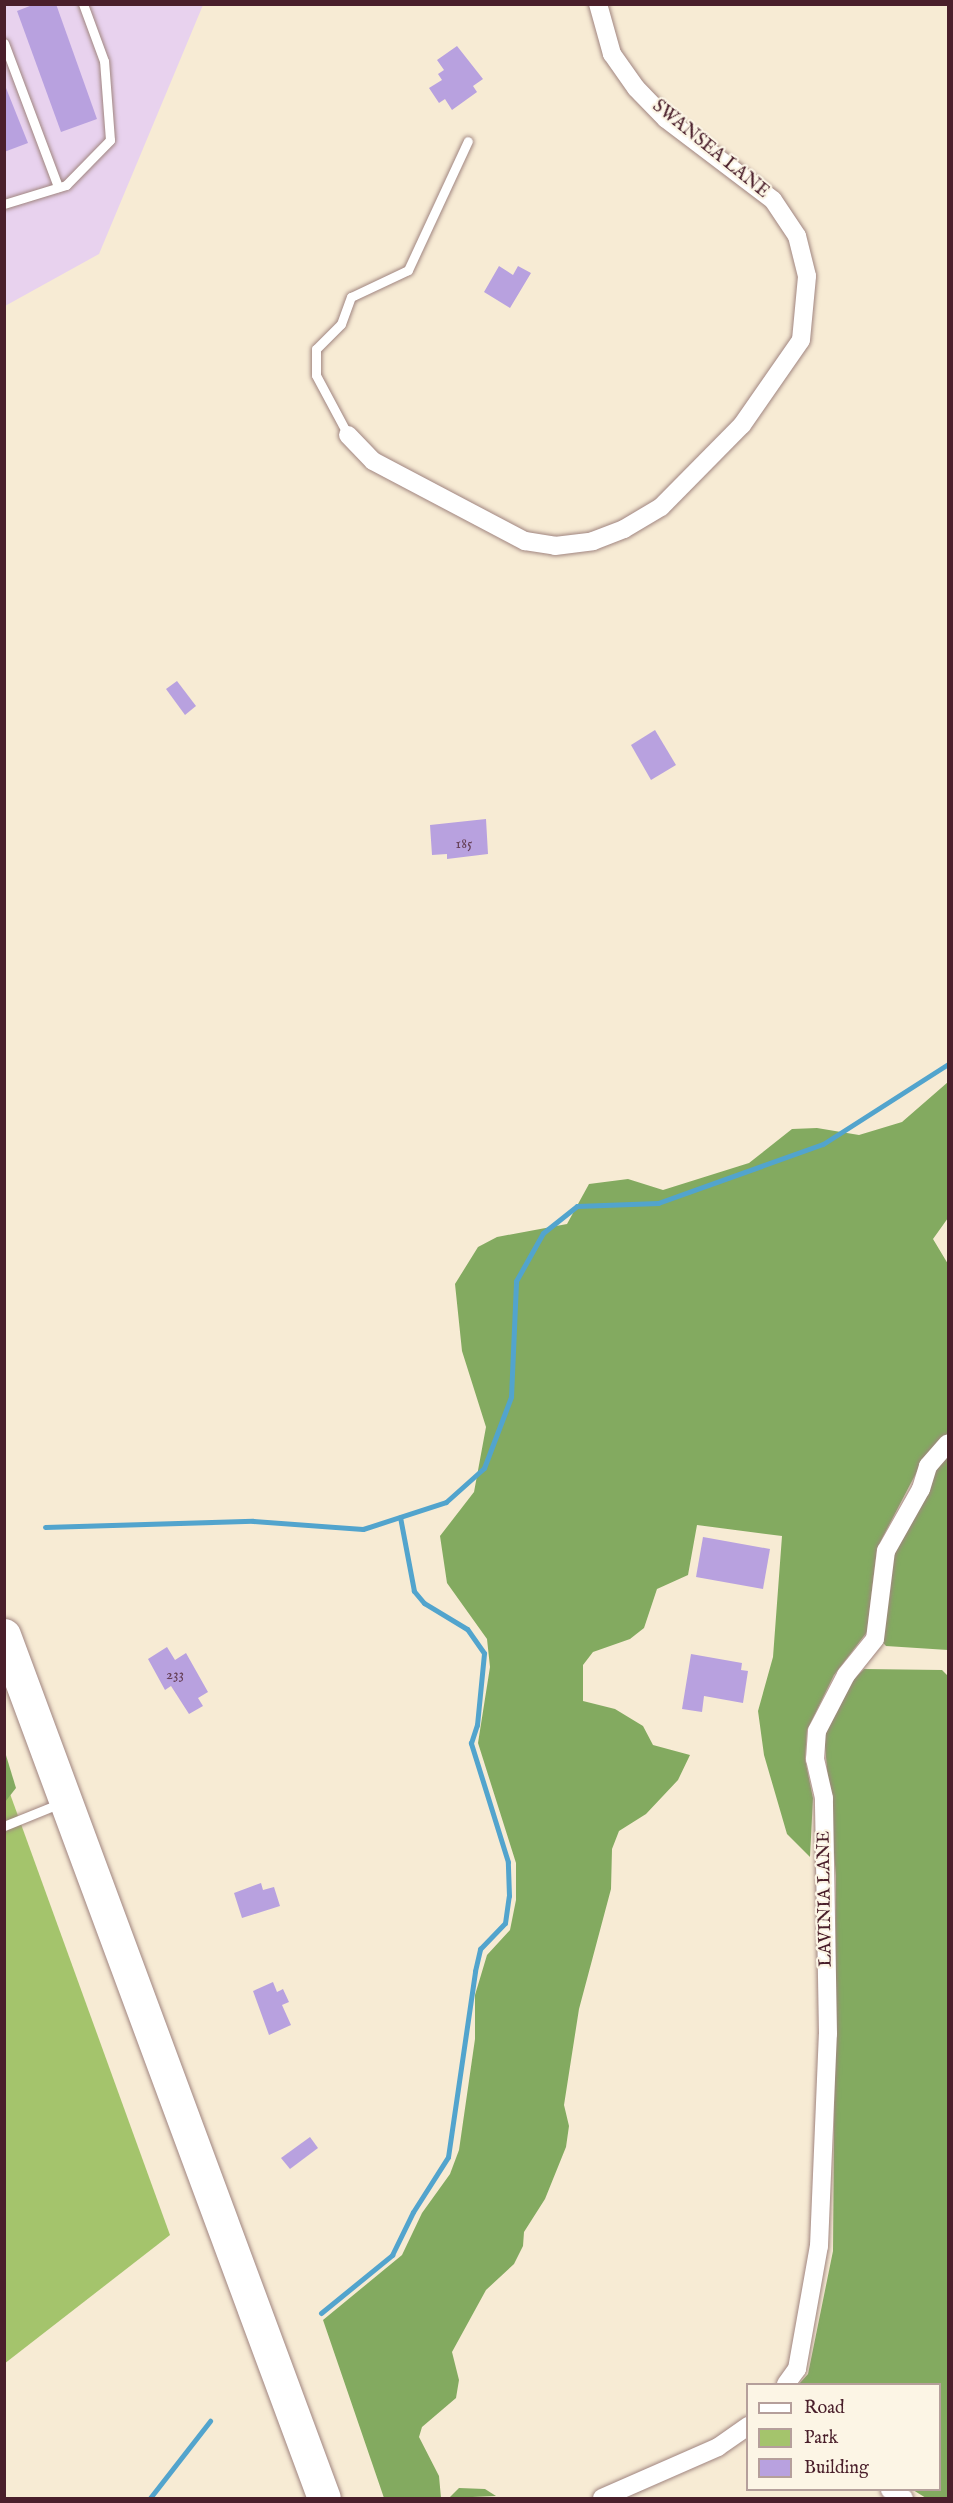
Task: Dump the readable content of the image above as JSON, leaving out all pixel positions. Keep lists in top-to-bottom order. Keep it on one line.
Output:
{"streets":{"street":["SWANSEA LANE","LAVINIA LANE"]},"house_numbers":["185","233"],"legend":["Road","Park","Building"]}
